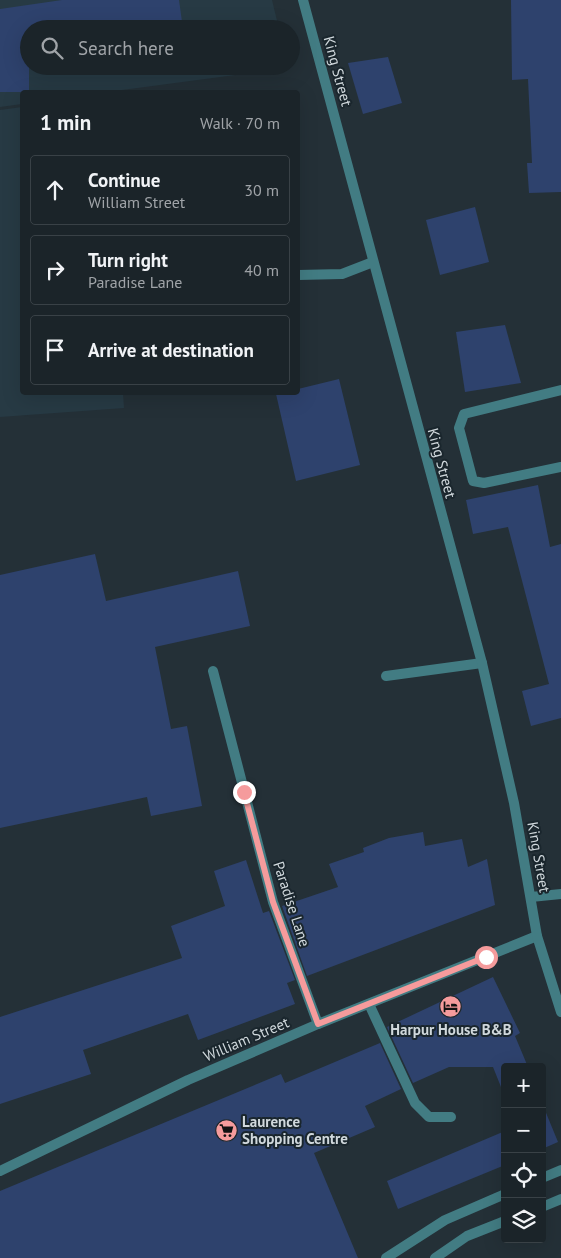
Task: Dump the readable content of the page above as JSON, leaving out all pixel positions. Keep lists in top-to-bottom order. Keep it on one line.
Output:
{"streets":{"street":["King Street","Paradise Lane","William Street"]},"crossings":[["King Street","William Street"],["Paradise Lane","William Street"]],"places":{"hotel":["Harpur House B&B"],"supermarket":["Laurence Shopping Centre"]},"page":{"search":"Search here","heading":["1 min","Walk · 70 m"],"list":[["Continue","William Street","30 m"],["Turn right","Paradise Lane","40 m"],"Arrive at destination"],"map_buttons":["+","−"]}}
